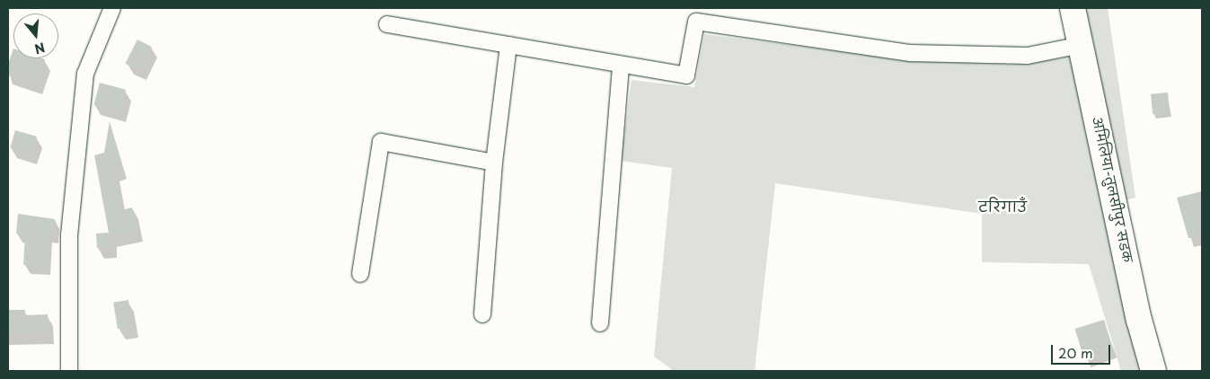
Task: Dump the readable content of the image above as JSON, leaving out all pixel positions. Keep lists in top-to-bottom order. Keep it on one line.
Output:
{"streets":{"main road":["अमिलिया-तुलसीपुर सडक"]},"districts":["टरिगाउँ"],"scale_bar":"20 m","north":"bottom"}
